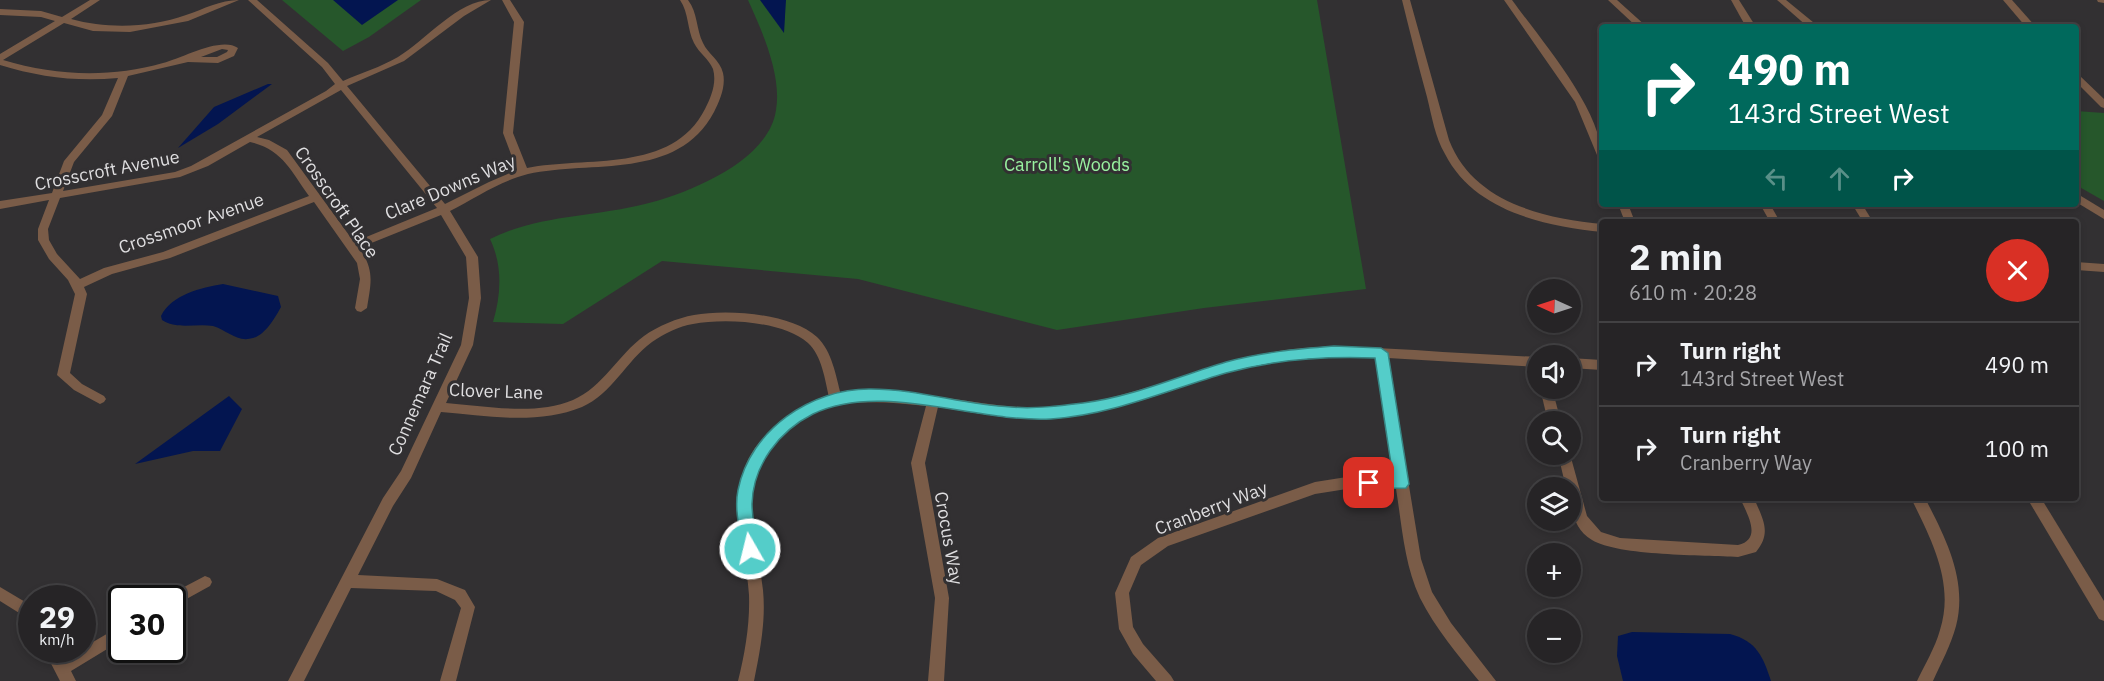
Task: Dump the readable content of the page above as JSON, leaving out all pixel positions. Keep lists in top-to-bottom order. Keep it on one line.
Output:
{"streets":{"street":["Crosscroft Avenue","Clare Downs Way","Crosscroft Place","Crossmoor Avenue","Clover Lane","Connemara Trail","Cranberry Way","Crocus Way"]},"crossings":[["Crosscroft Avenue","Crosscroft Place"],["Crosscroft Avenue","Connemara Trail"],["Clare Downs Way","Crosscroft Place"],["Clare Downs Way","Connemara Trail"],["Crosscroft Place","Crossmoor Avenue"],["Clover Lane","Connemara Trail"]],"parks":["Carroll's Woods"],"north":"left","page":{"turn":["490 m","143rd Street West"],"heading":["2 min","610 m · 20:28"],"map_buttons":["+","−"],"list":[{"name":"Turn right","note":"143rd Street West","value":"490 m"},{"name":"Turn right","note":"Cranberry Way","value":"100 m"}],"speed":"29 km/h","limit":"30"}}
